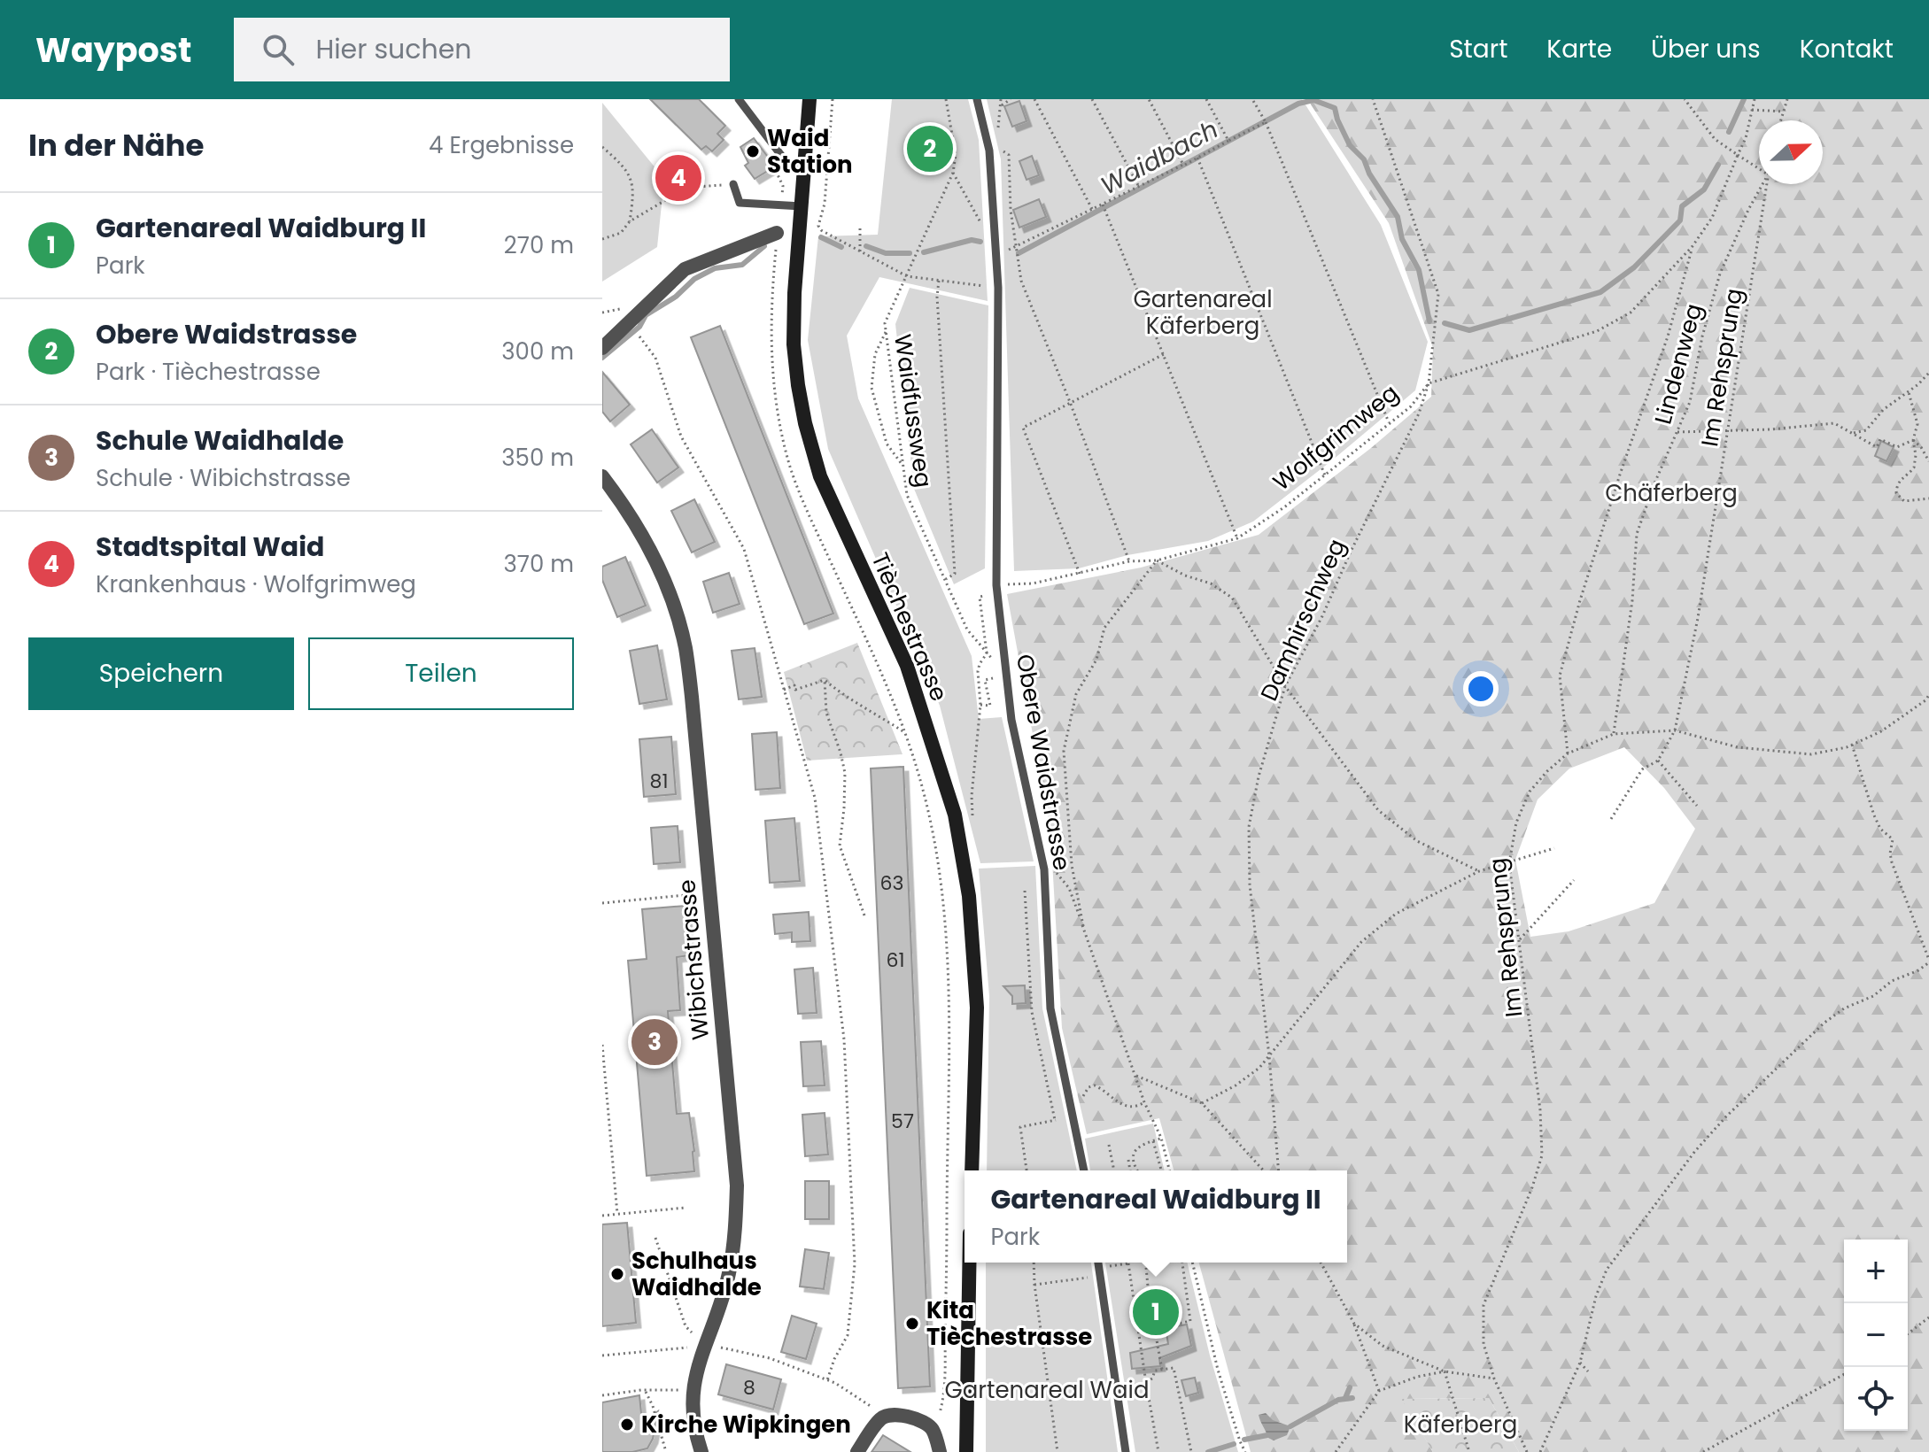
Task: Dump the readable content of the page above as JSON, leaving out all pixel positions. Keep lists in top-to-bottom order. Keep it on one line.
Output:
{"streets":{"street":["Tièchestrasse","Wibichstrasse"],"lane":["Obere Waidstrasse"],"path":["Lindenweg","Im Rehsprung","Waidfussweg","Wolfgrimweg","Damhirschweg"]},"crossings":[["Lindenweg","Im Rehsprung"],["Waidfussweg","Obere Waidstrasse"],["Wolfgrimweg","Damhirschweg"],["Wolfgrimweg","Obere Waidstrasse"]],"water":["Waidbach"],"parks":["Gartenareal Käferberg","Chäferberg","Gartenareal Waid","Käferberg"],"places":["Waid Station","Schulhaus Waidhalde","Kita Tièchestrasse","Kirche Wipkingen"],"house_numbers":["81","63","61","57","8"],"north":"right","page":{"header":"Waypost","search":"Hier suchen","nav":["Start","Karte","Über uns","Kontakt"],"heading":["In der Nähe","4 Ergebnisse"],"pins":["2","4","3","1"],"list":[{"mark":"1","name":"Gartenareal Waidburg II","note":"Park","value":"270 m"},{"mark":"2","name":"Obere Waidstrasse","note":"Park · Tièchestrasse","value":"300 m"},{"mark":"3","name":"Schule Waidhalde","note":"Schule · Wibichstrasse","value":"350 m"},{"mark":"4","name":"Stadtspital Waid","note":"Krankenhaus · Wolfgrimweg","value":"370 m"}],"buttons":["Speichern","Teilen"],"popup":["Gartenareal Waidburg II","Park"],"map_buttons":["+","−"]}}
